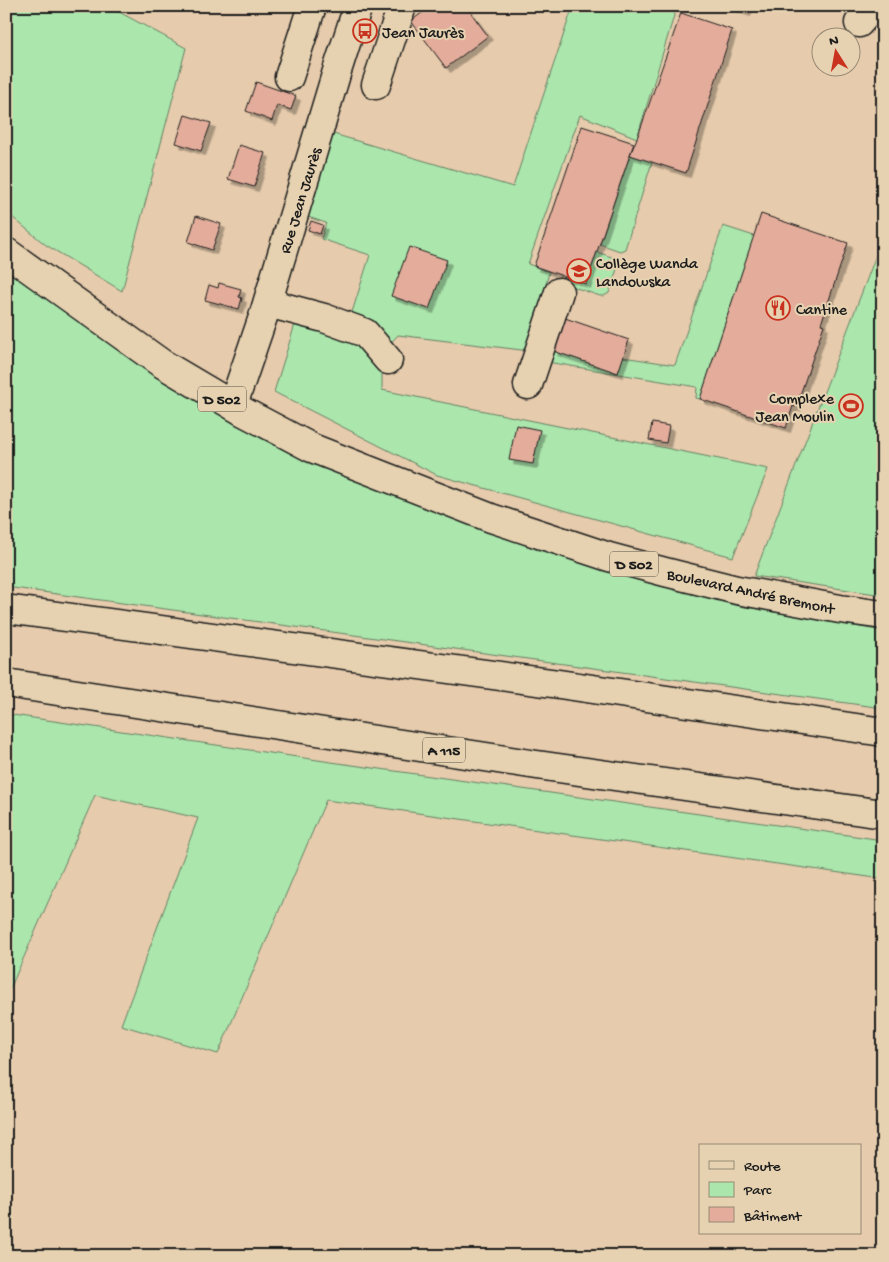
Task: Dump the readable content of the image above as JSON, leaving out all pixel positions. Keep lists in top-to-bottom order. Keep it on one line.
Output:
{"streets":{"main road":["Rue Jean Jaurès","D 502","Boulevard André Bremont","A 115"]},"crossings":[["Rue Jean Jaurès","Boulevard André Bremont"]],"places":{"bus stop":["Jean Jaurès"],"school or university":["Collège Wanda Landowska"],"restaurant":["Cantine"],"sports":["Complexe Jean Moulin"]},"legend":["Route","Parc","Bâtiment"],"north":"top"}
